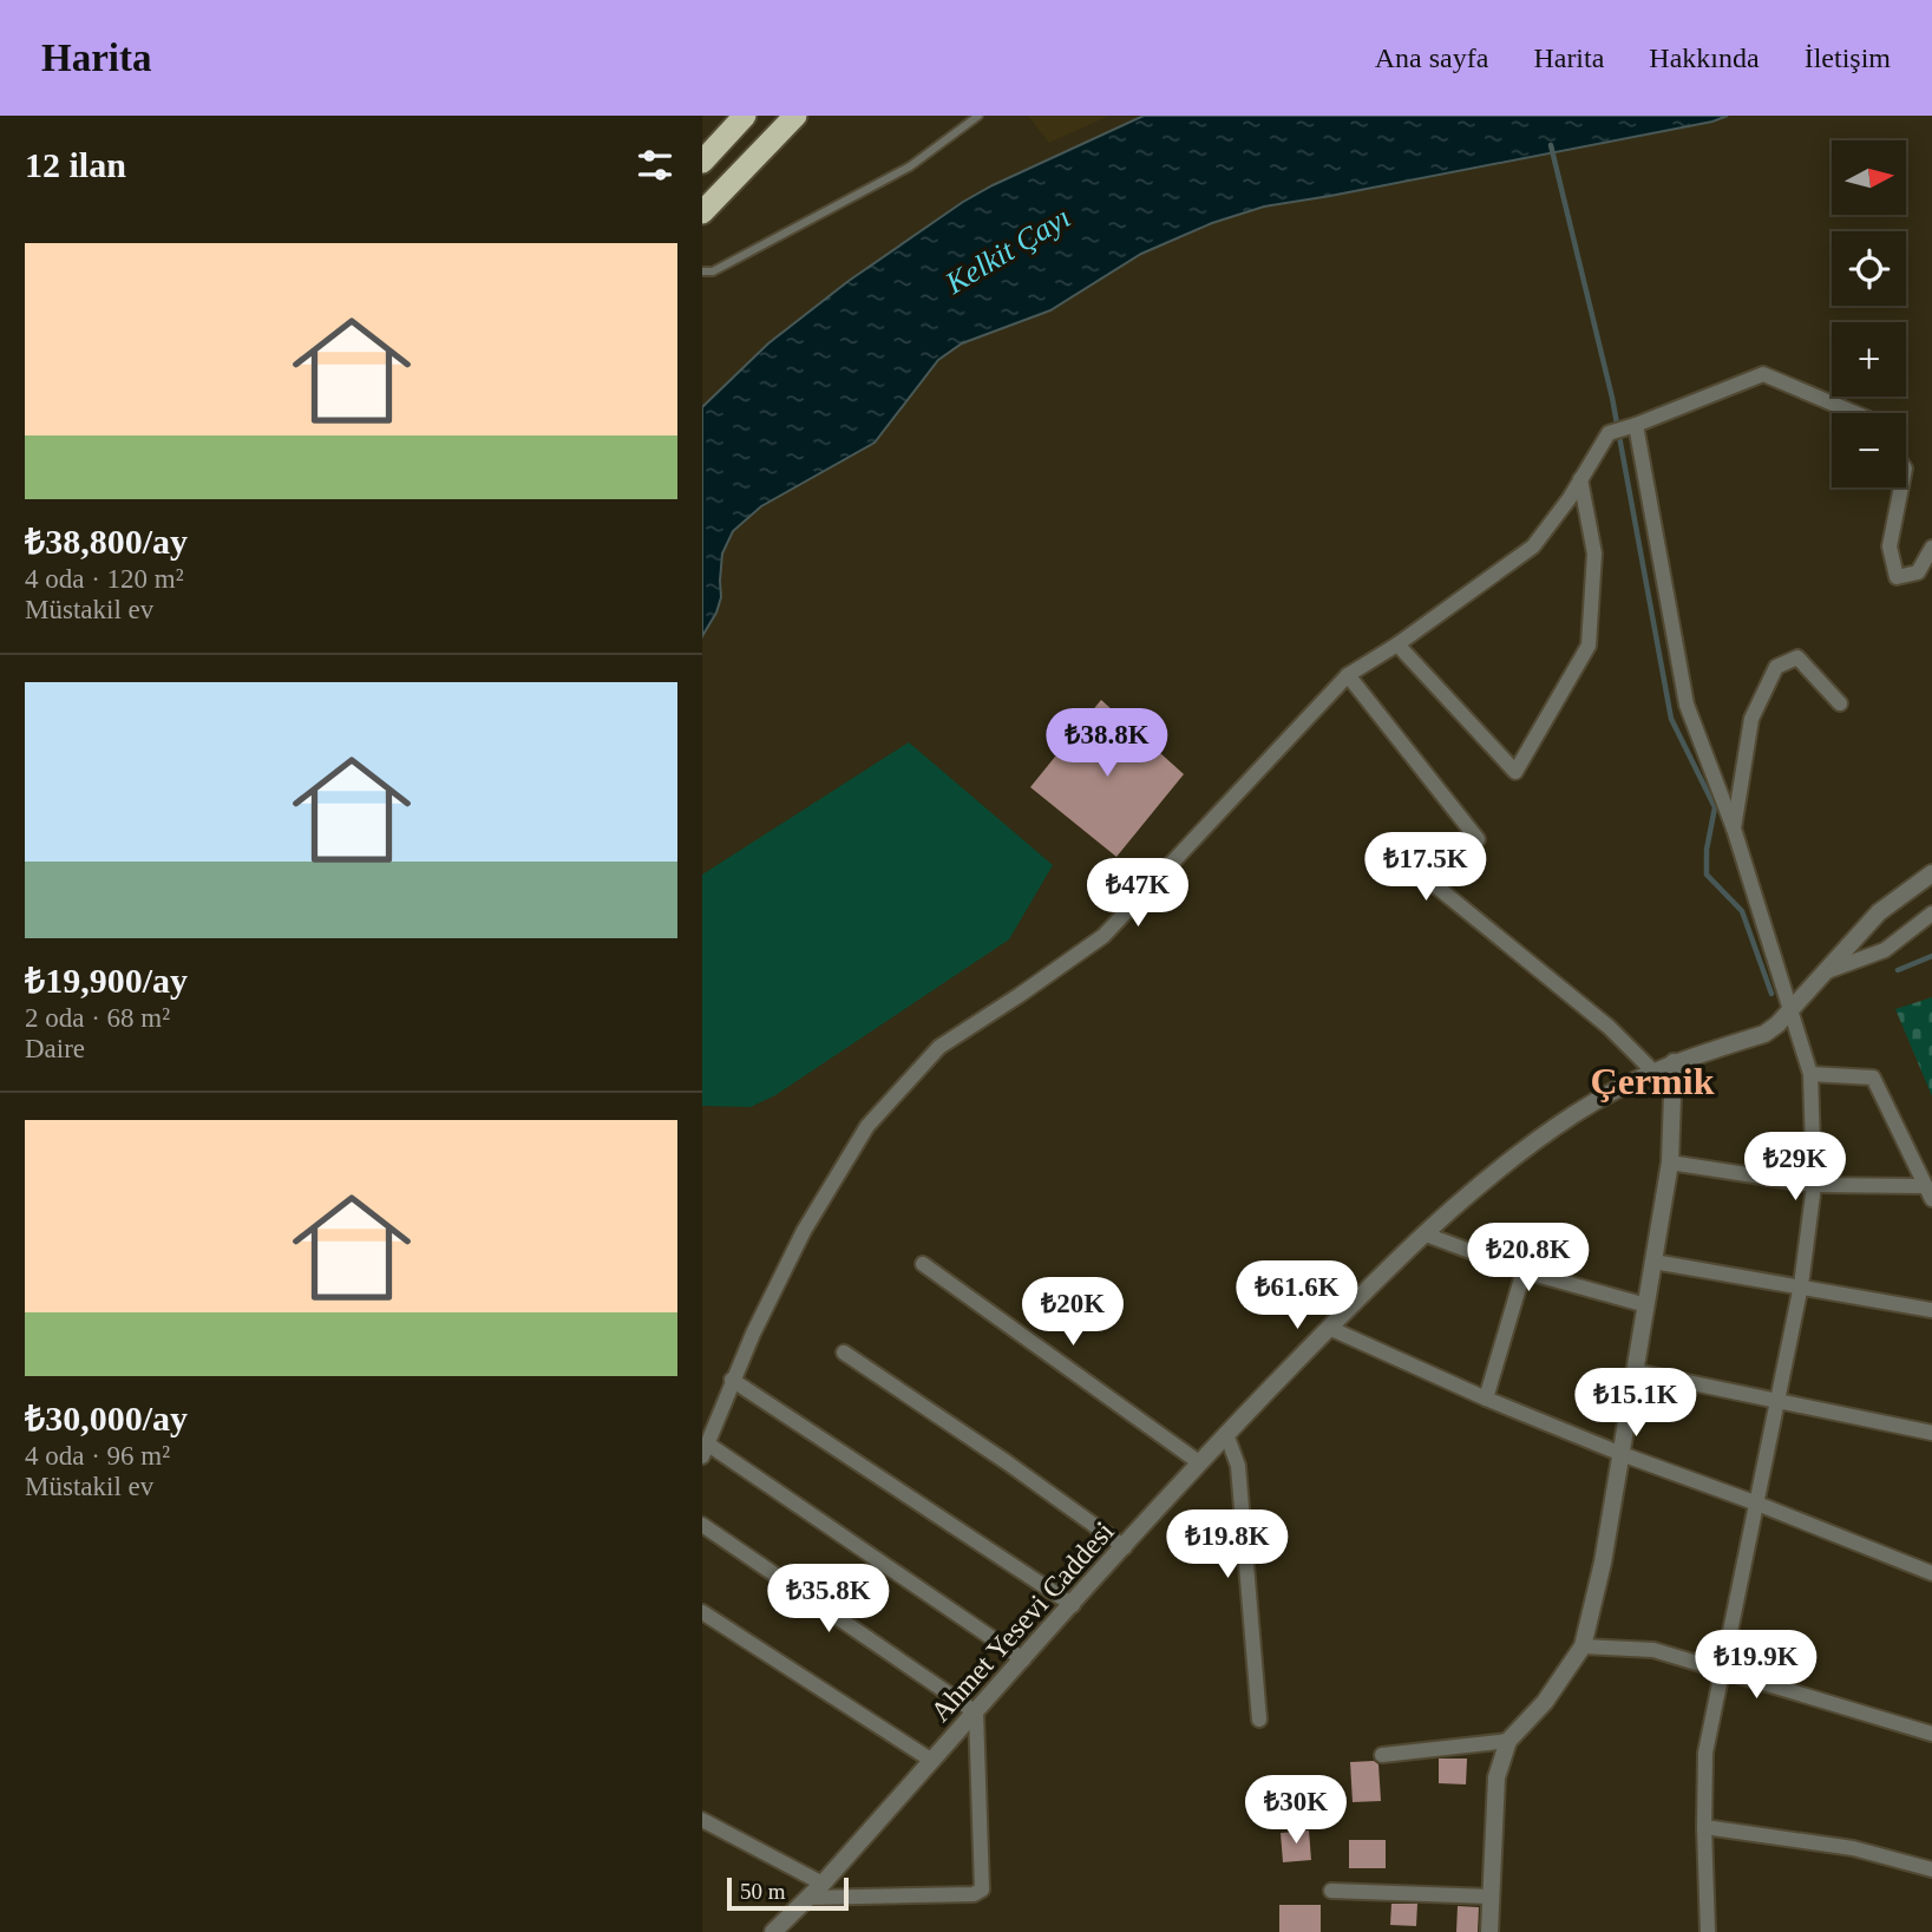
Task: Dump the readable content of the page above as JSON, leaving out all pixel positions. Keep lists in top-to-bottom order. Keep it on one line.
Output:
{"streets":{"street":["Ahmet Yesevi Caddesi"]},"districts":["Çermik"],"water":["Kelkit Çayı"],"scale_bar":"50 m","north":"right","page":{"header":"Harita","nav":["Ana sayfa","Harita","Hakkında","İletişim"],"heading":"12 ilan","map_buttons":["+","−"],"list":[{"name":"₺38,800/ay","note":"4 oda · 120 m² · Müstakil ev"},{"name":"₺19,900/ay","note":"2 oda · 68 m² · Daire"},{"name":"₺30,000/ay","note":"4 oda · 96 m² · Müstakil ev"}],"price":["₺38.8K","₺17.5K","₺47K","₺29K","₺20.8K","₺61.6K","₺20K","₺15.1K","₺19.8K","₺35.8K","₺19.9K","₺30K"],"scale":"50 m"}}
